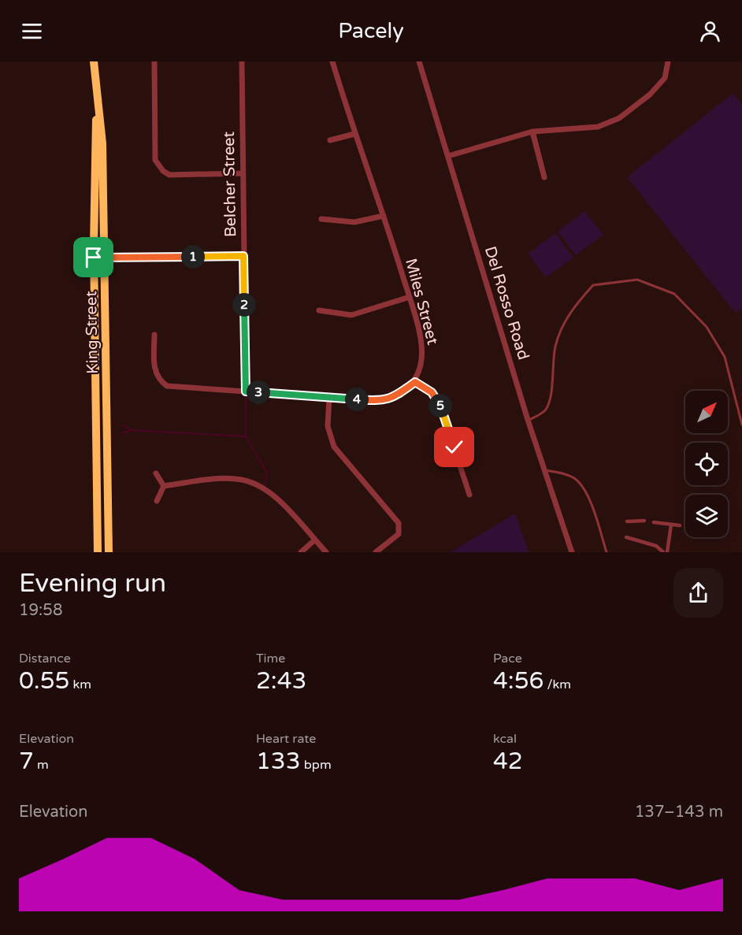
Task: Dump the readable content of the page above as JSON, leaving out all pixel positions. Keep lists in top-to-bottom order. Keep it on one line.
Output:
{"streets":{"main road":["King Street"],"street":["Belcher Street","Miles Street","Del Rosso Road"]},"north":"top right","page":{"header":"Pacely","pins":["1","2","3","4","5"],"heading":["Evening run","19:58"],"stats":[["Distance","0.55 km"],["Time","2:43"],["Pace","4:56 /km"],["Elevation","7 m"],["Heart rate","133 bpm"],["kcal","42"]],"chart":["Elevation","137–143 m"]}}
